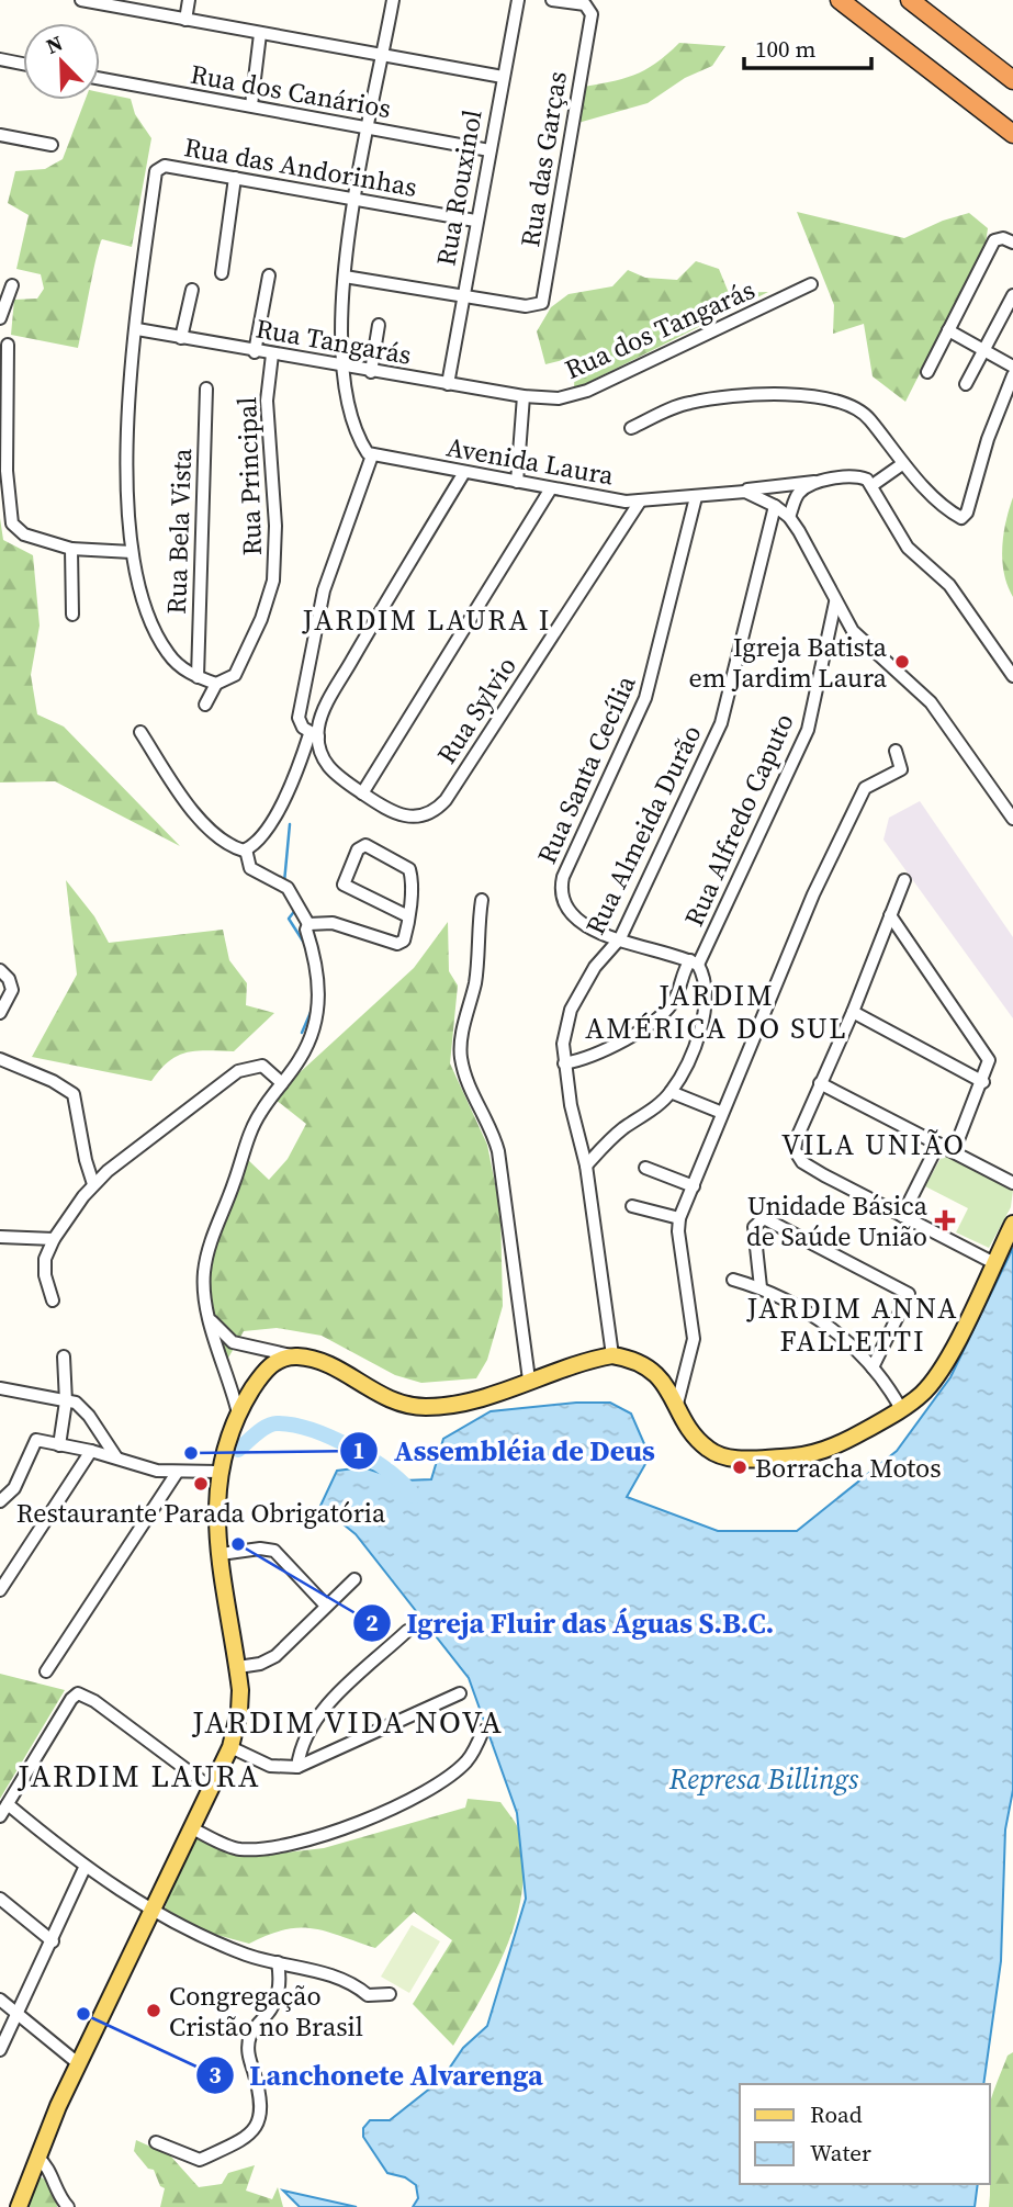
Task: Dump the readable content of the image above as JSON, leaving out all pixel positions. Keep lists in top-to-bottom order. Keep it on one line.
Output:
{"streets":{"street":["Rua dos Canários","Rua das Garças","Rua das Andorinhas","Rua Rouxinol","Rua dos Tangarás","Rua Tangarás","Avenida Laura","Rua Principal","Rua Bela Vista","Rua Sylvio","Rua Santa Cecília","Rua Alfredo Caputo","Rua Almeida Durão"]},"crossings":[["Rua dos Canários","Rua Rouxinol"],["Rua das Garças","Rua Rouxinol"],["Rua das Andorinhas","Rua Rouxinol"],["Rua das Andorinhas","Rua Tangarás"],["Rua Rouxinol","Rua Tangarás"],["Rua dos Tangarás","Rua Tangarás"],["Rua Tangarás","Rua Principal"],["Avenida Laura","Rua Sylvio"],["Avenida Laura","Rua Santa Cecília"],["Rua Santa Cecília","Rua Alfredo Caputo"],["Rua Santa Cecília","Rua Almeida Durão"],["Rua Alfredo Caputo","Rua Almeida Durão"]],"districts":["JARDIM LAURA I","JARDIM AMÉRICA DO SUL","VILA UNIÃO","JARDIM ANNA FALLETTI","JARDIM VIDA NOVA","JARDIM LAURA"],"water":["Represa Billings"],"places":{"other":["Igreja Batista em Jardim Laura","Assembléia de Deus","Borracha Motos","Restaurante Parada Obrigatória","Igreja Fluir das Águas S.B.C.","Congregação Cristão no Brasil","Lanchonete Alvarenga"],"health":["Unidade Básica de Saúde União"]},"legend":["Road","Water"],"scale_bar":"100 m","north":"top left"}
